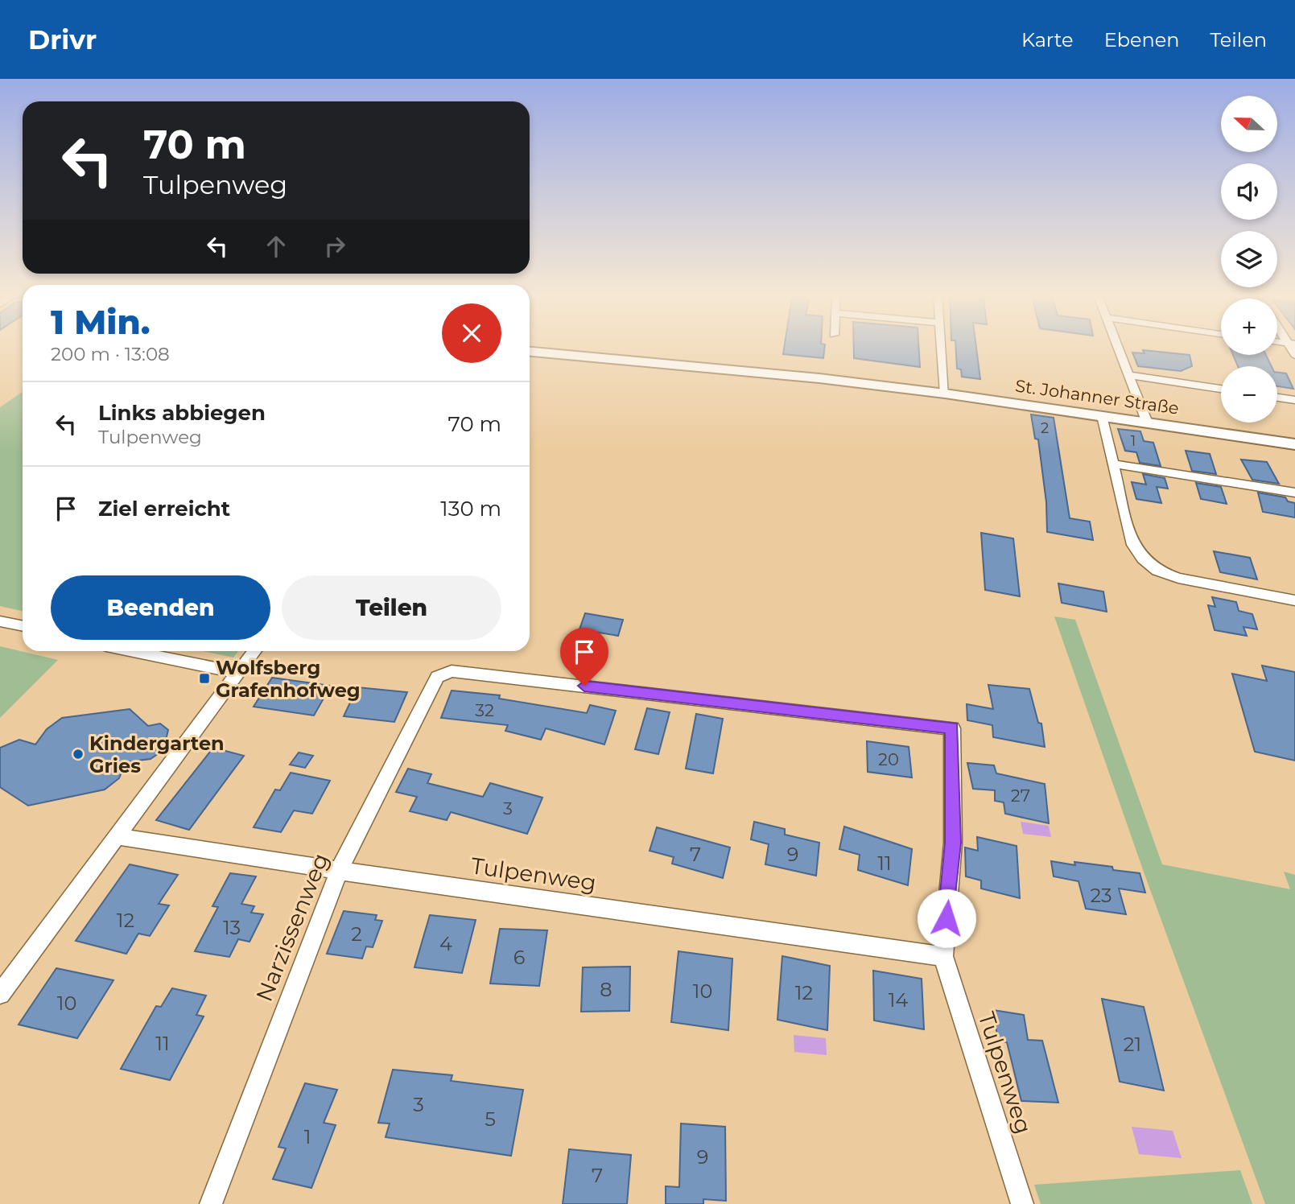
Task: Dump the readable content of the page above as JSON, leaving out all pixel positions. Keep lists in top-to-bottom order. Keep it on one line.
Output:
{"streets":{"street":["St. Johanner Straße","Tulpenweg","Narzissenweg"]},"crossings":[["Tulpenweg","Narzissenweg"]],"places":{"transit":["Wolfsberg Grafenhofweg"],"other":["Kindergarten Gries"]},"house_numbers":["2","1","32","20","27","3","7","9","11","23","12","13","2","4","6","8","10","12","14","10","11","21","3","5","1","9","7"],"north":"left","page":{"header":"Drivr","nav":["Karte","Ebenen","Teilen"],"map_buttons":["+","−"],"turn":["70 m","Tulpenweg"],"heading":["1 Min.","200 m · 13:08"],"list":[{"name":"Links abbiegen","note":"Tulpenweg","value":"70 m"},{"name":"Ziel erreicht","value":"130 m"}],"buttons":["Beenden","Teilen"]}}
